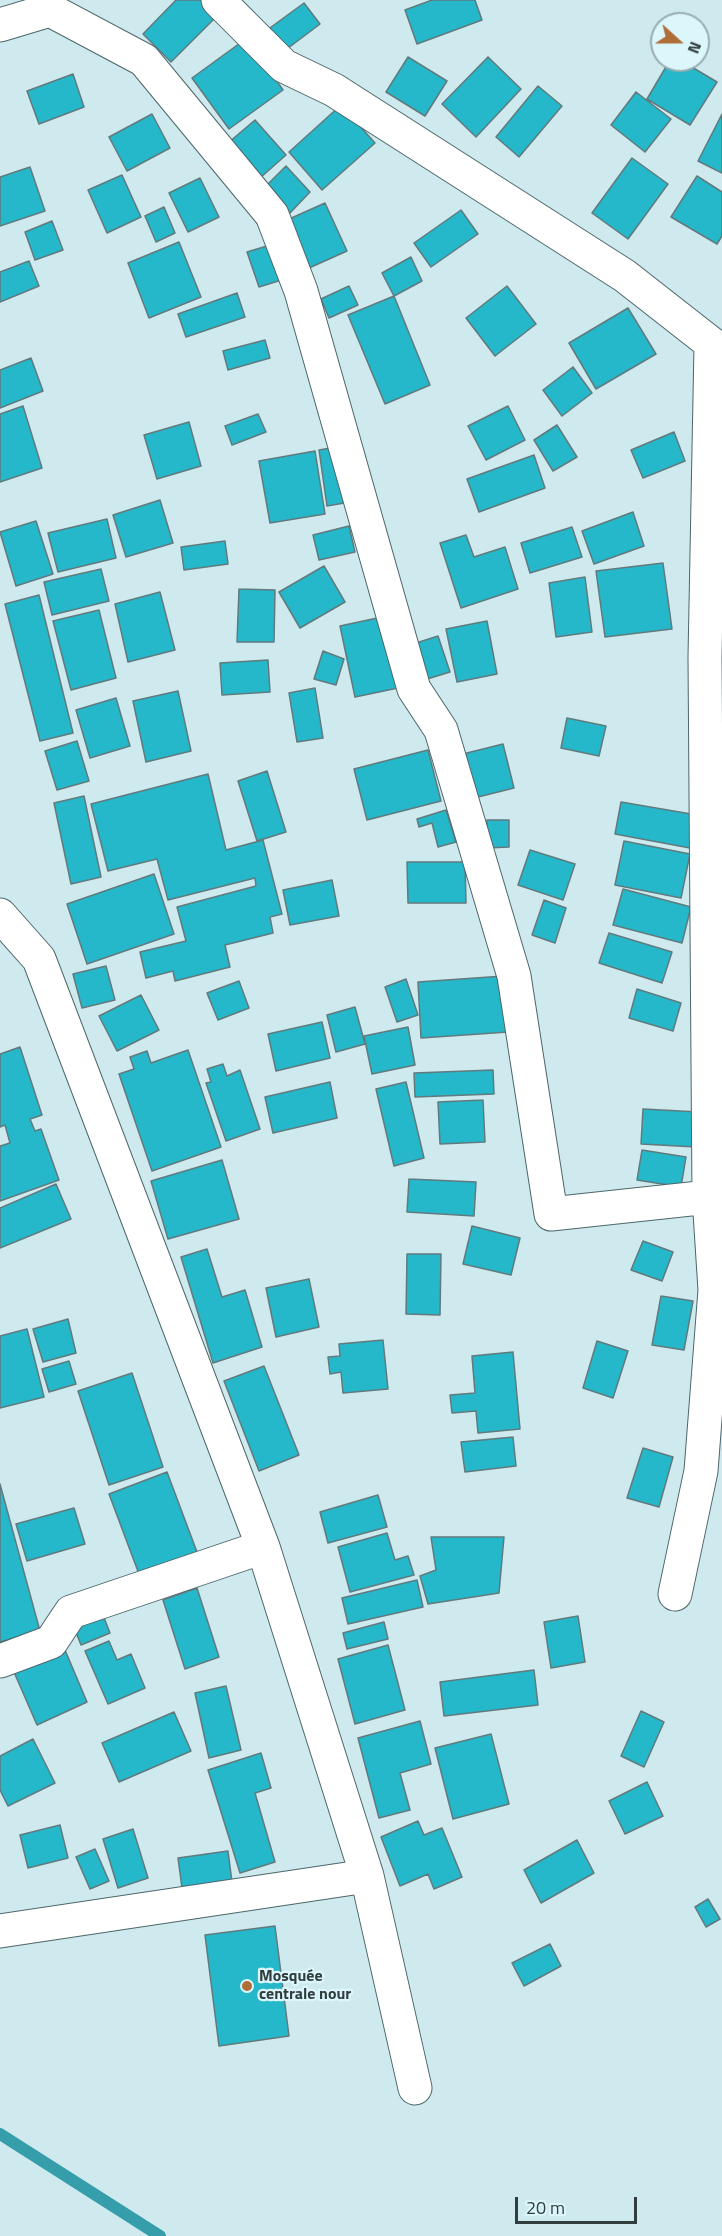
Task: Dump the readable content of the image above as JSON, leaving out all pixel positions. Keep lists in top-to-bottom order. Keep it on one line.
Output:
{"places":["Mosquée centrale nour"],"scale_bar":"20 m","north":"right"}
